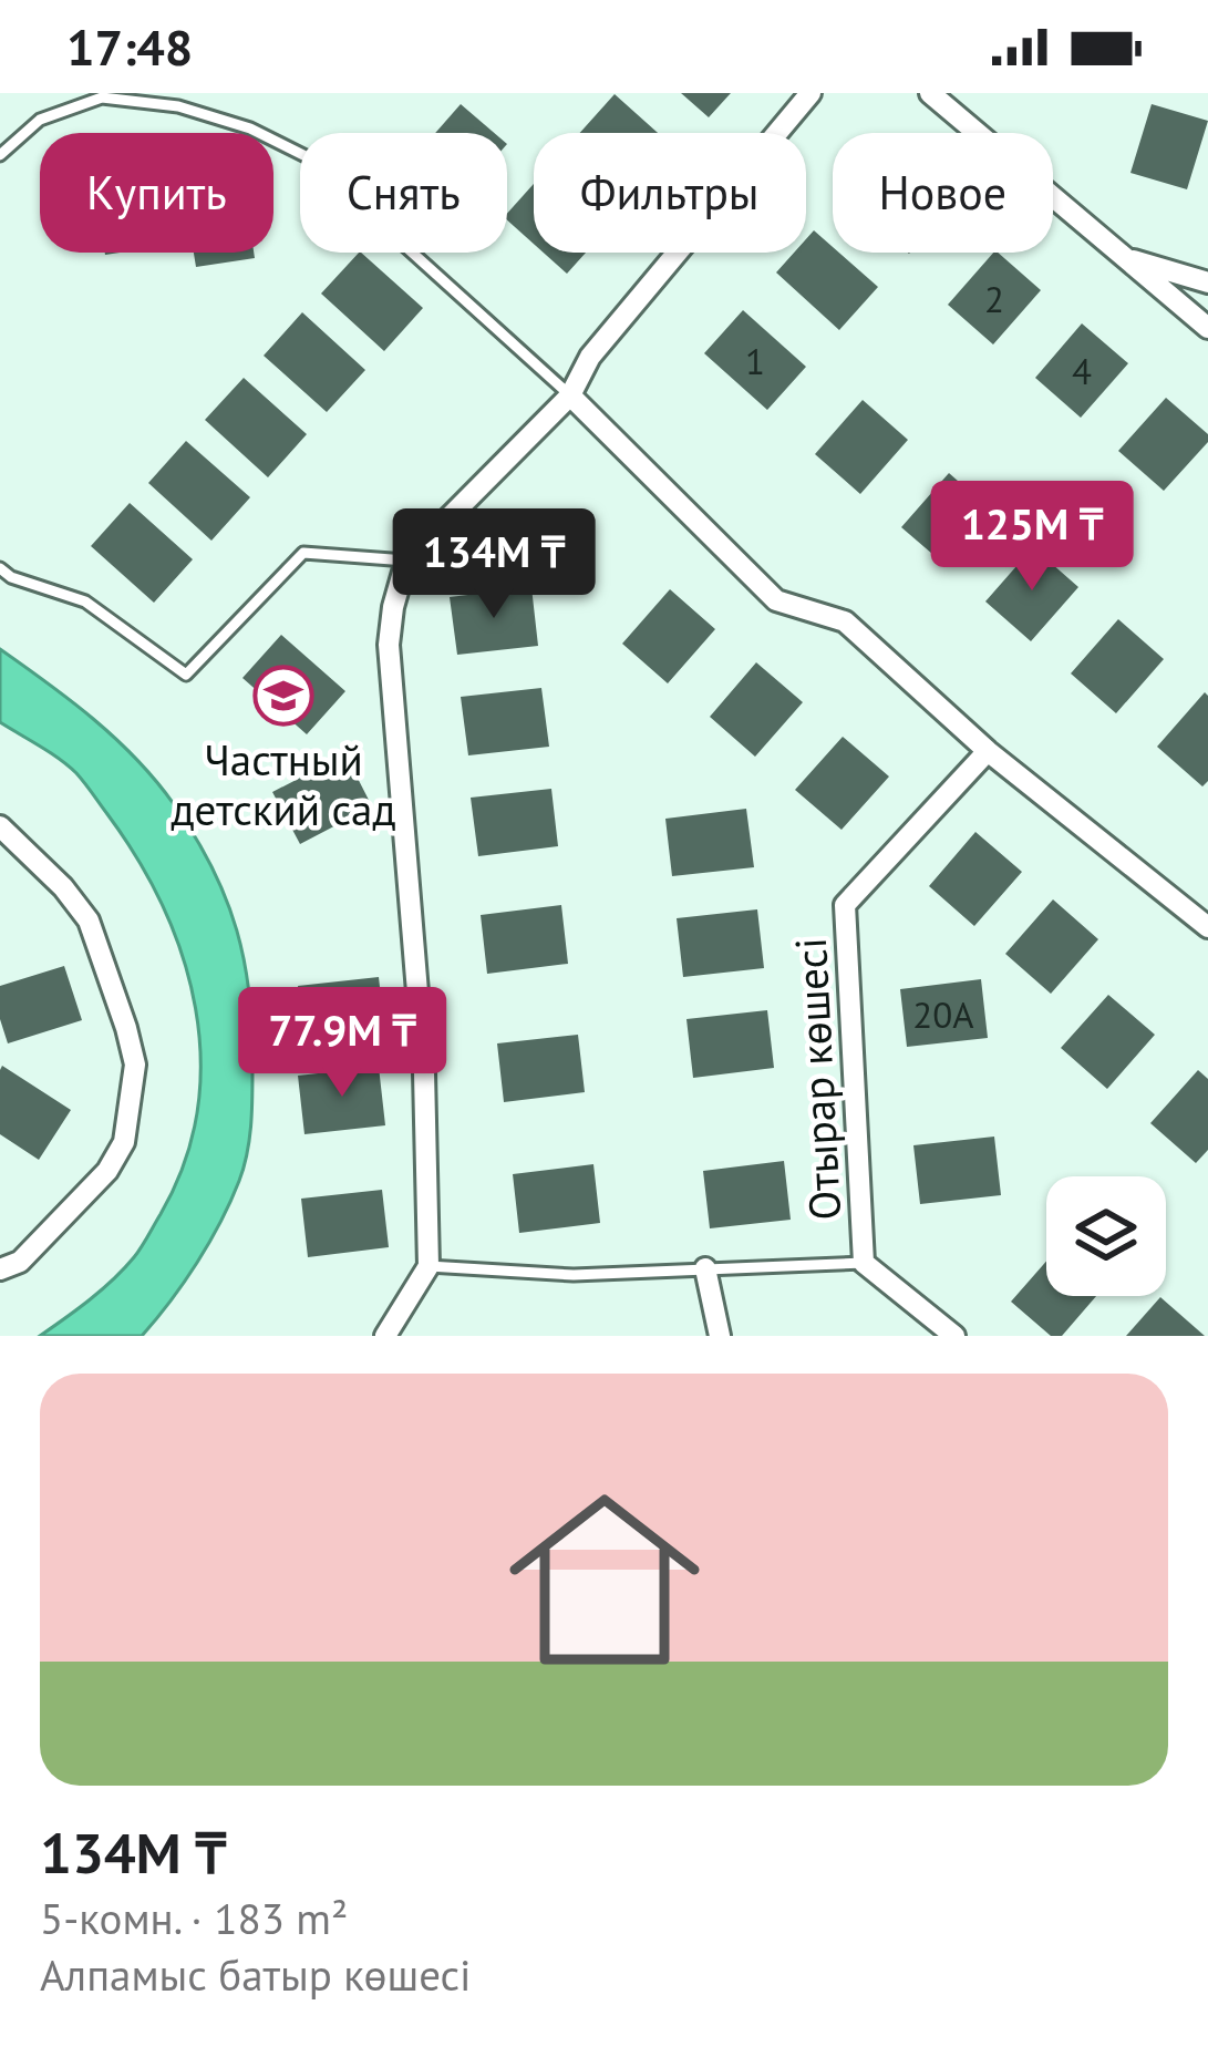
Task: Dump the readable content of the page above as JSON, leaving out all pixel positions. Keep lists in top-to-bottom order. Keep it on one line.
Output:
{"streets":{"street":["Отырар көшесі"]},"places":{"school or university":["Частный детский сад"]},"house_numbers":["2","1","4","20А"],"page":{"status":"17:48","chip":["Купить","Снять","Фильтры","Новое"],"price":["125M ₸","134M ₸","77.9M ₸"],"list":[{"name":"134M ₸","note":"5-комн. · 183 m² · Алпамыс батыр көшесі"}]}}
